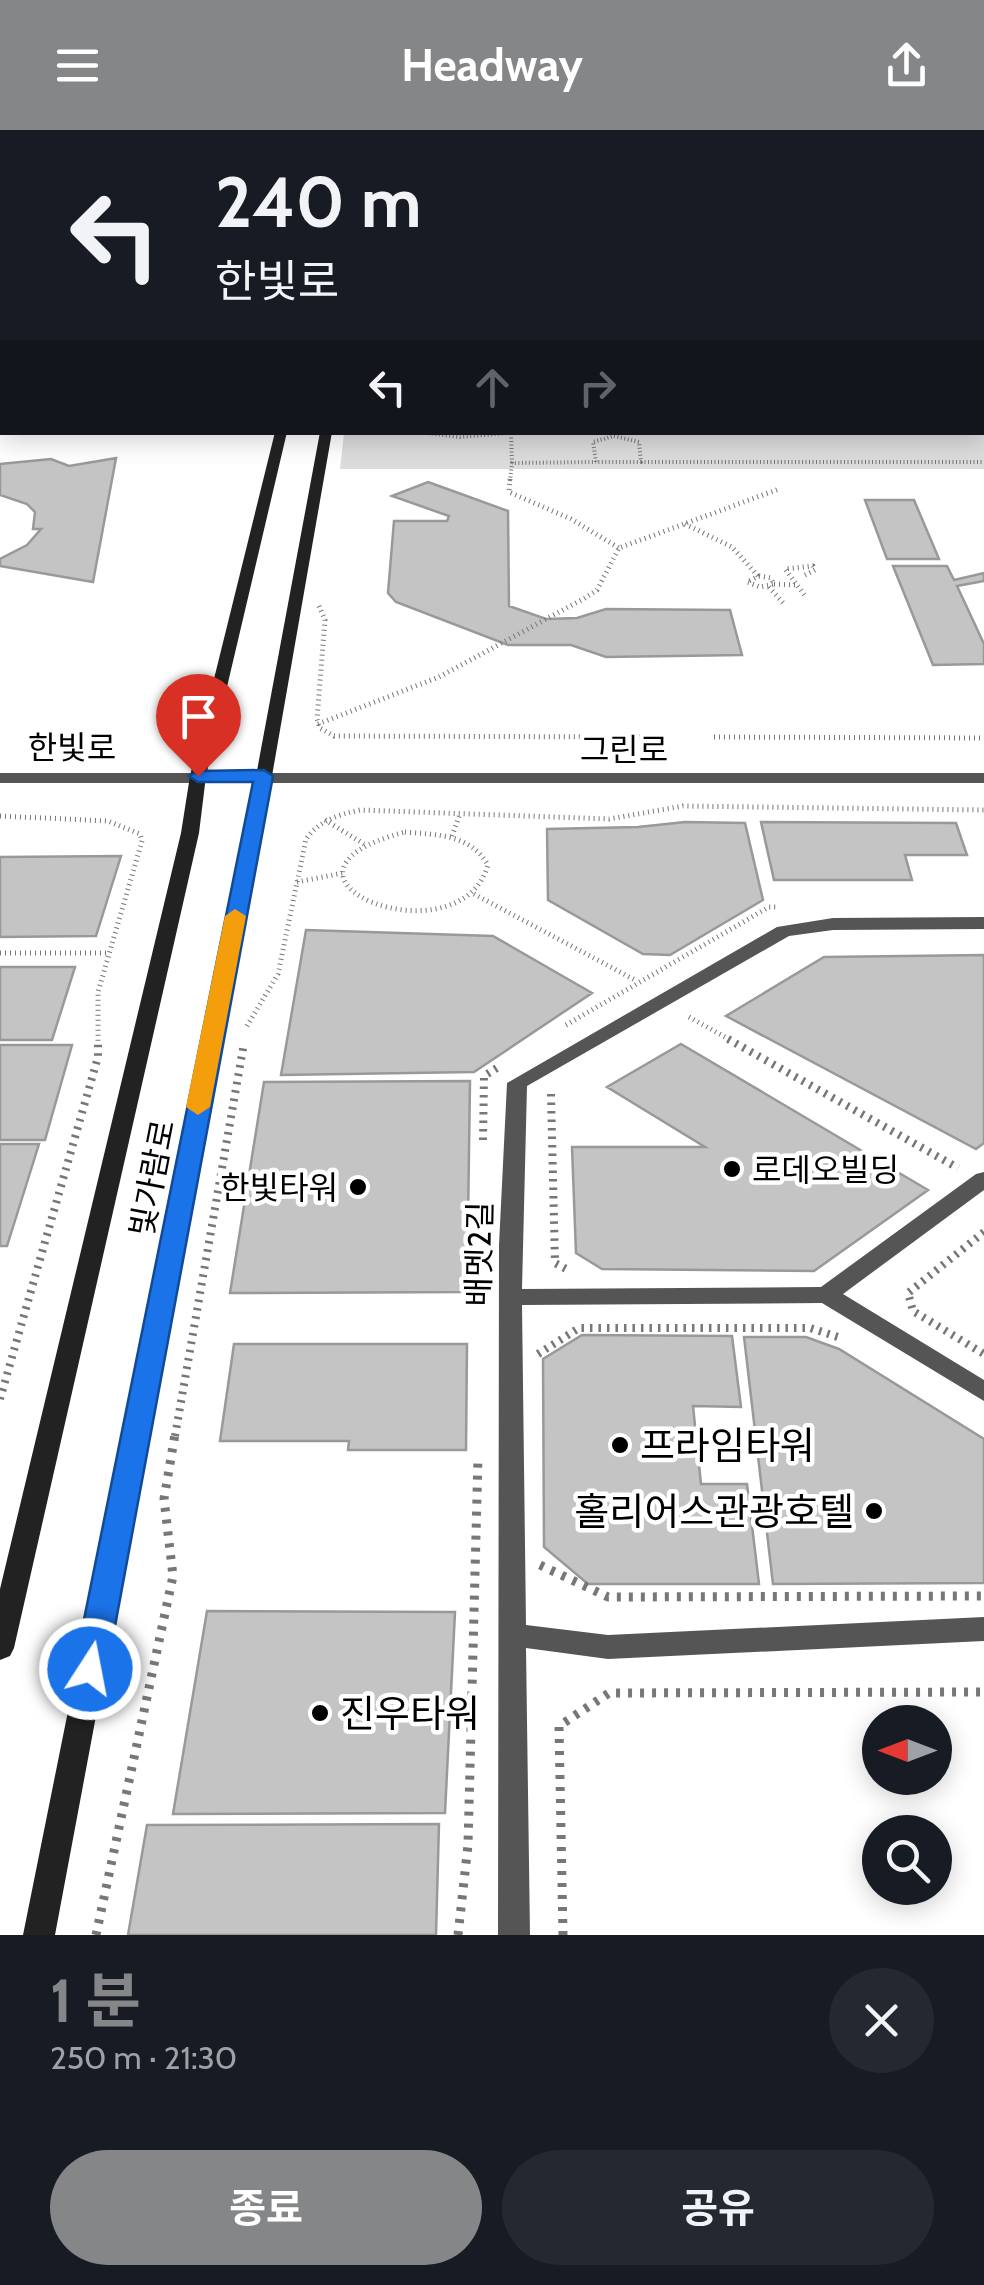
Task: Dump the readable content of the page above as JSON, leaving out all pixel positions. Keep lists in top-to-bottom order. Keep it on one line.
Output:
{"streets":{"main road":["빛가람로"],"street":["한빛로","그린로","배멧2길"]},"crossings":[["한빛로","그린로"],["한빛로","빛가람로"],["그린로","빛가람로"]],"places":["로데오빌딩","한빛타워","프라임타워","홀리어스관광호텔","진우타워"],"north":"left","page":{"header":"Headway","turn":["240 m","한빛로"],"heading":["1 분","250 m · 21:30"],"buttons":["종료","공유"]}}
